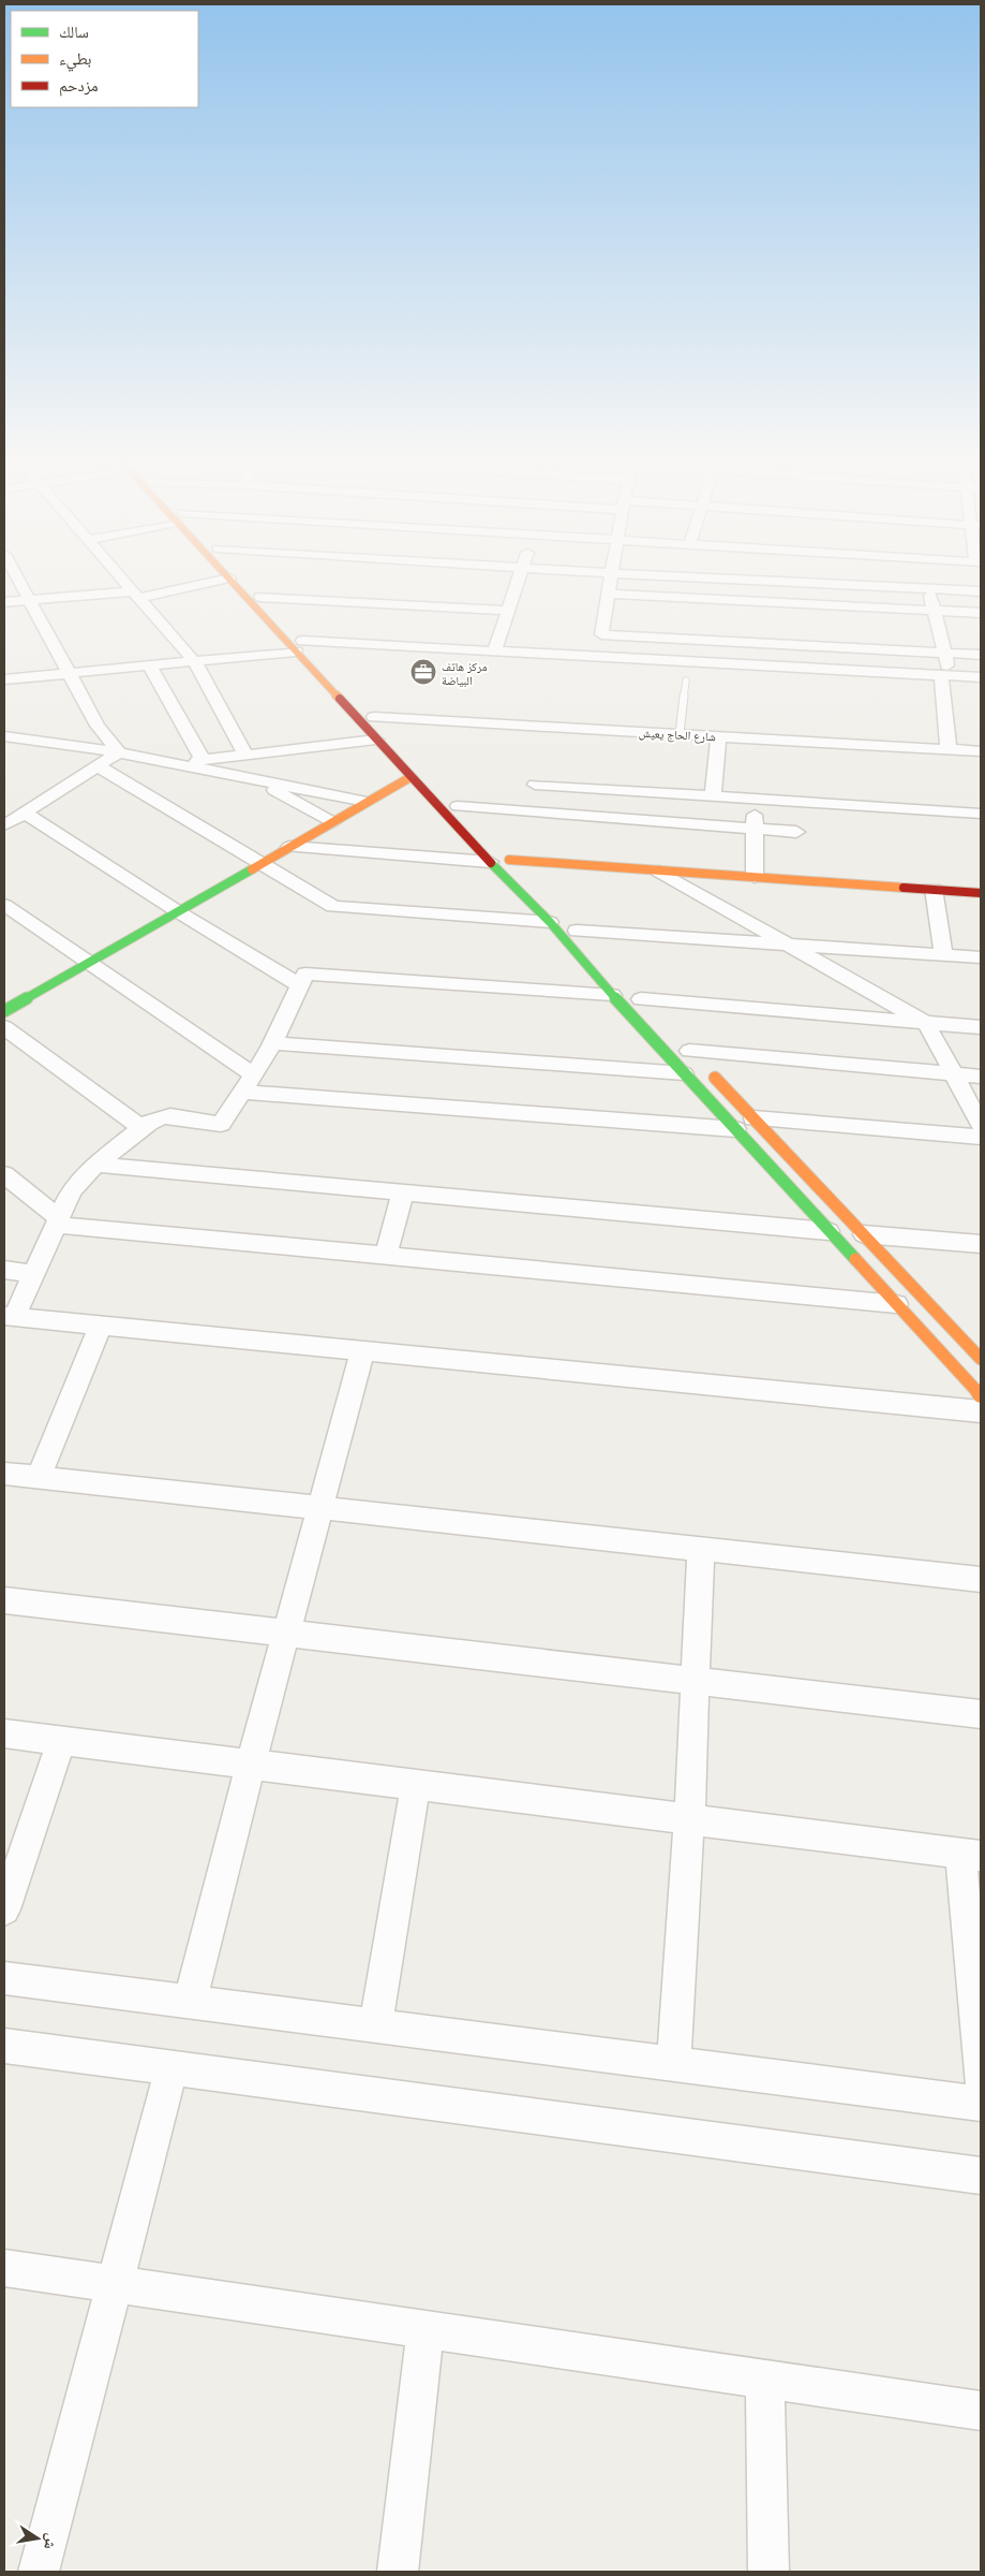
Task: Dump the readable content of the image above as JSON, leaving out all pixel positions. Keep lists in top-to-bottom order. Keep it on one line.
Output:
{"streets":{"street":["شارع الحاج يعيش"]},"places":{"office":["مركز هاتف البياضة"]},"legend":["سالك","بطيء","مزدحم"],"north":"right"}
